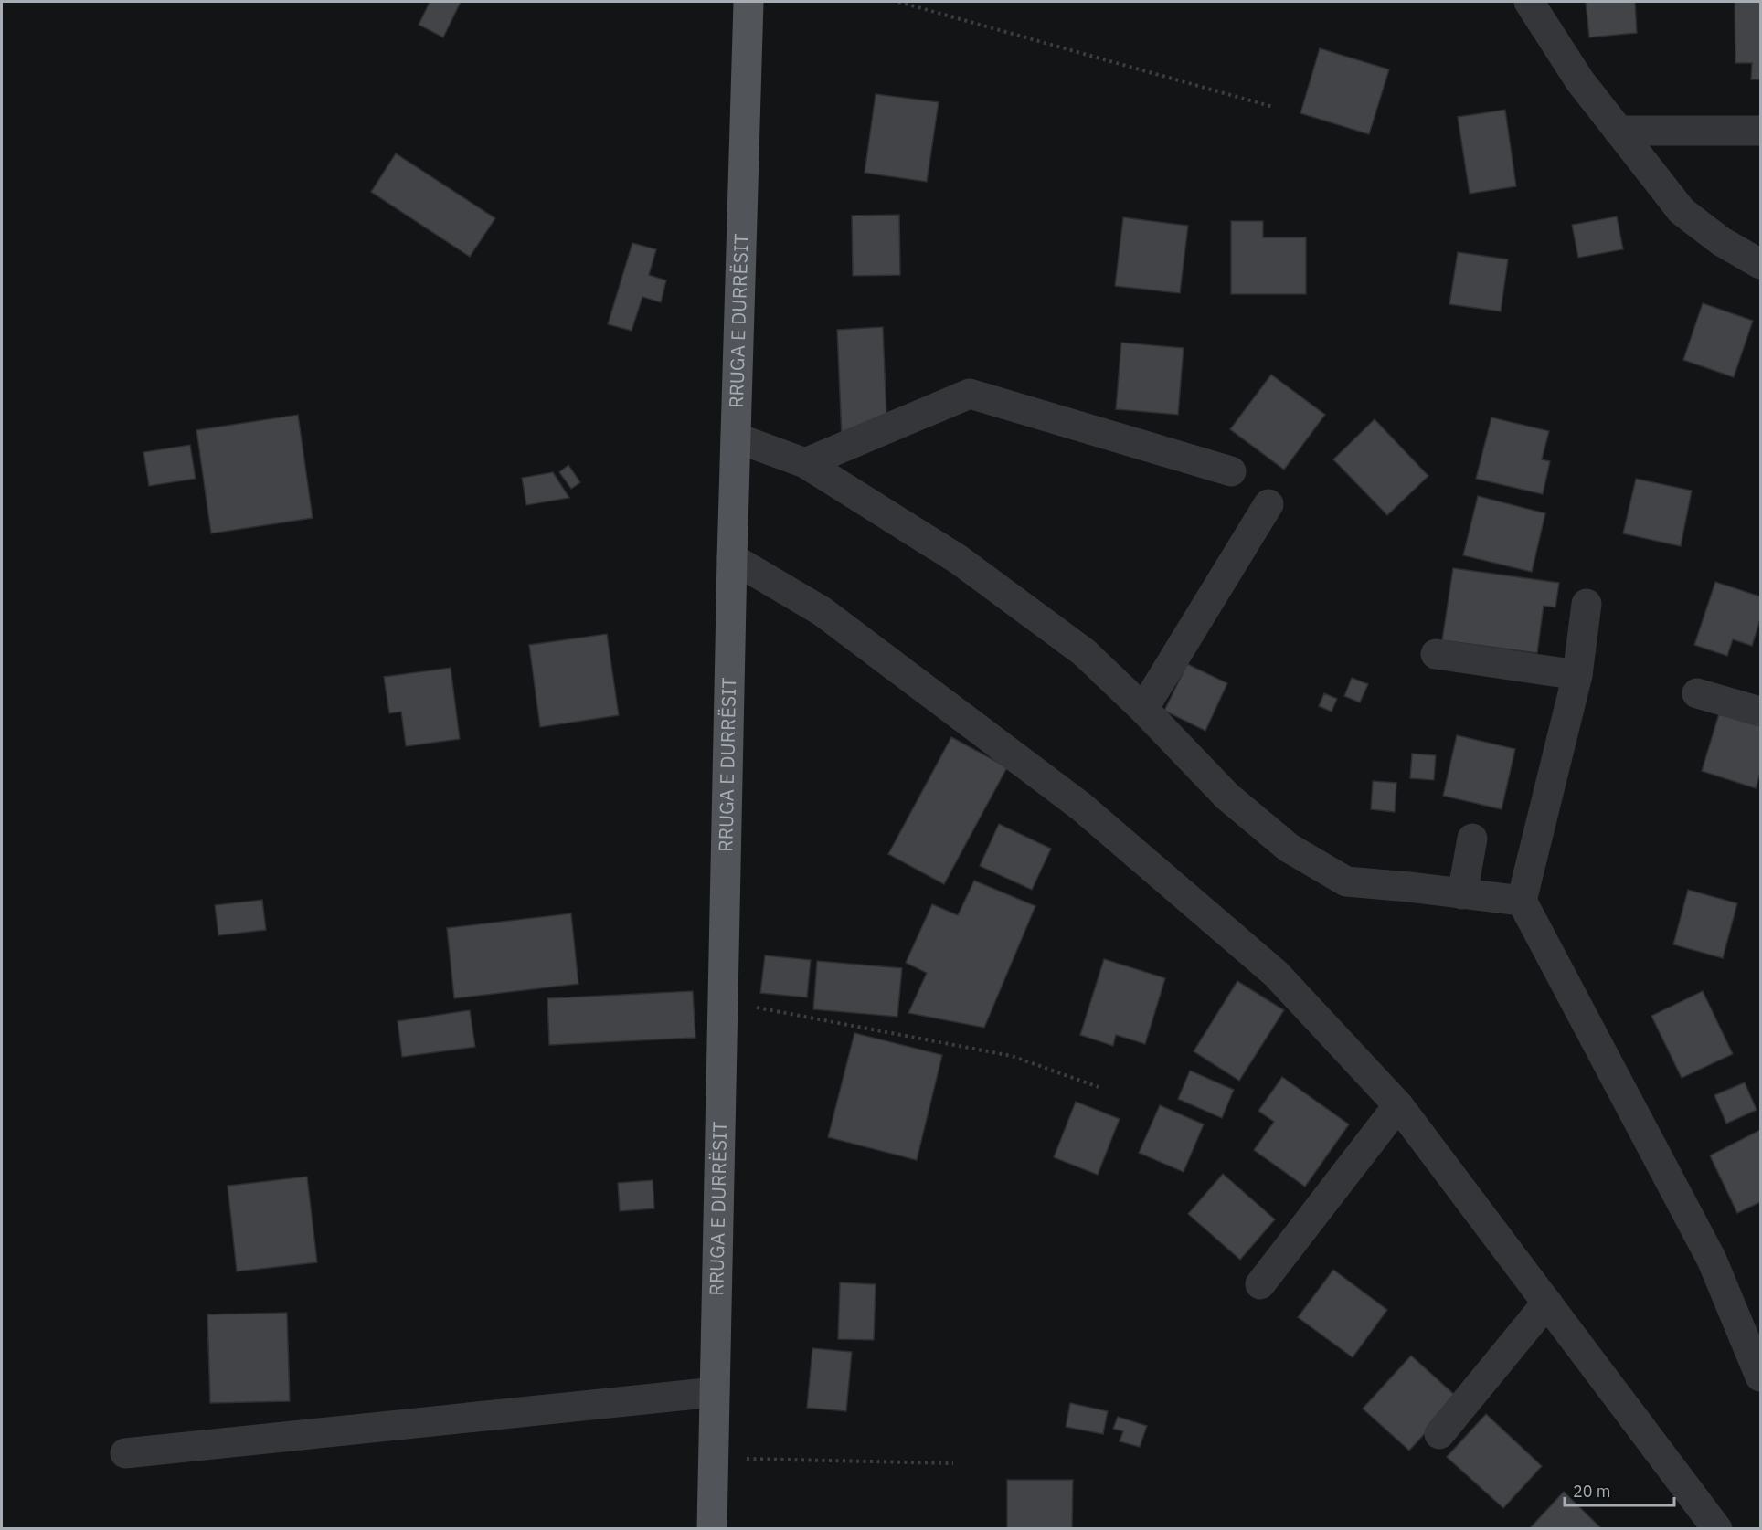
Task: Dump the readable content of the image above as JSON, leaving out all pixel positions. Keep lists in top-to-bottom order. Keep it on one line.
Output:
{"streets":{"main road":["RRUGA E DURRËSIT"]},"scale_bar":"20 m"}
